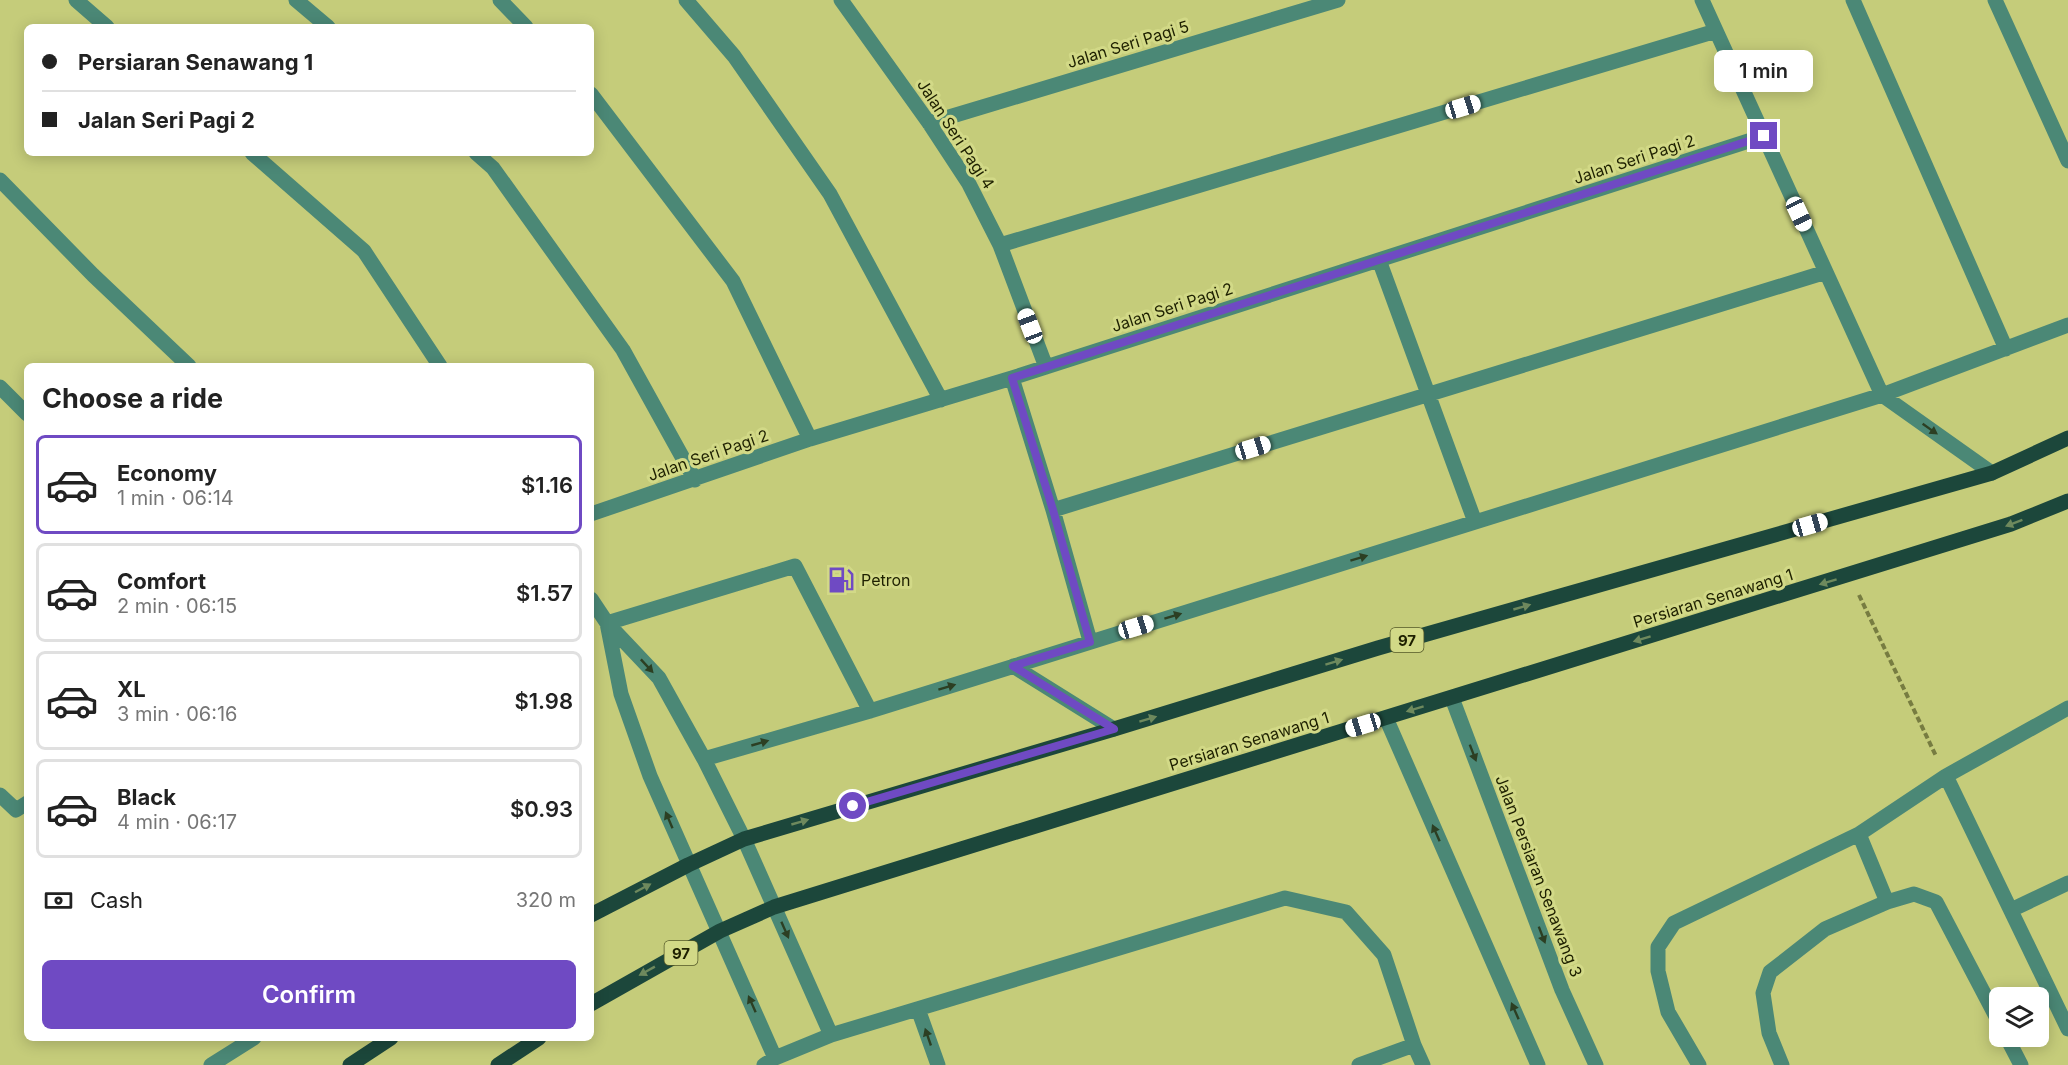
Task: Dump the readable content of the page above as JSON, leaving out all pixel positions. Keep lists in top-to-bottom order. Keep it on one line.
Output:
{"streets":{"main road":["Persiaran Senawang 1","97"],"street":["Jalan Seri Pagi 5","Jalan Seri Pagi 4","Jalan Seri Pagi 2","Jalan Persiaran Senawang 3"]},"crossings":[["Jalan Seri Pagi 5","Jalan Seri Pagi 4"],["Jalan Seri Pagi 4","Jalan Seri Pagi 2"],["Persiaran Senawang 1","Jalan Persiaran Senawang 3"]],"places":{"fuel station":["Petron"]},"page":{"banner":["Persiaran Senawang 1","Jalan Seri Pagi 2"],"bubble":"1 min","heading":"Choose a ride","list":[{"name":"Economy","note":"1 min · 06:14","value":"$1.16"},{"name":"Comfort","note":"2 min · 06:15","value":"$1.57"},{"name":"XL","note":"3 min · 06:16","value":"$1.98"},{"name":"Black","note":"4 min · 06:17","value":"$0.93"}],"pay":["Cash","320 m"],"buttons":"Confirm"}}
